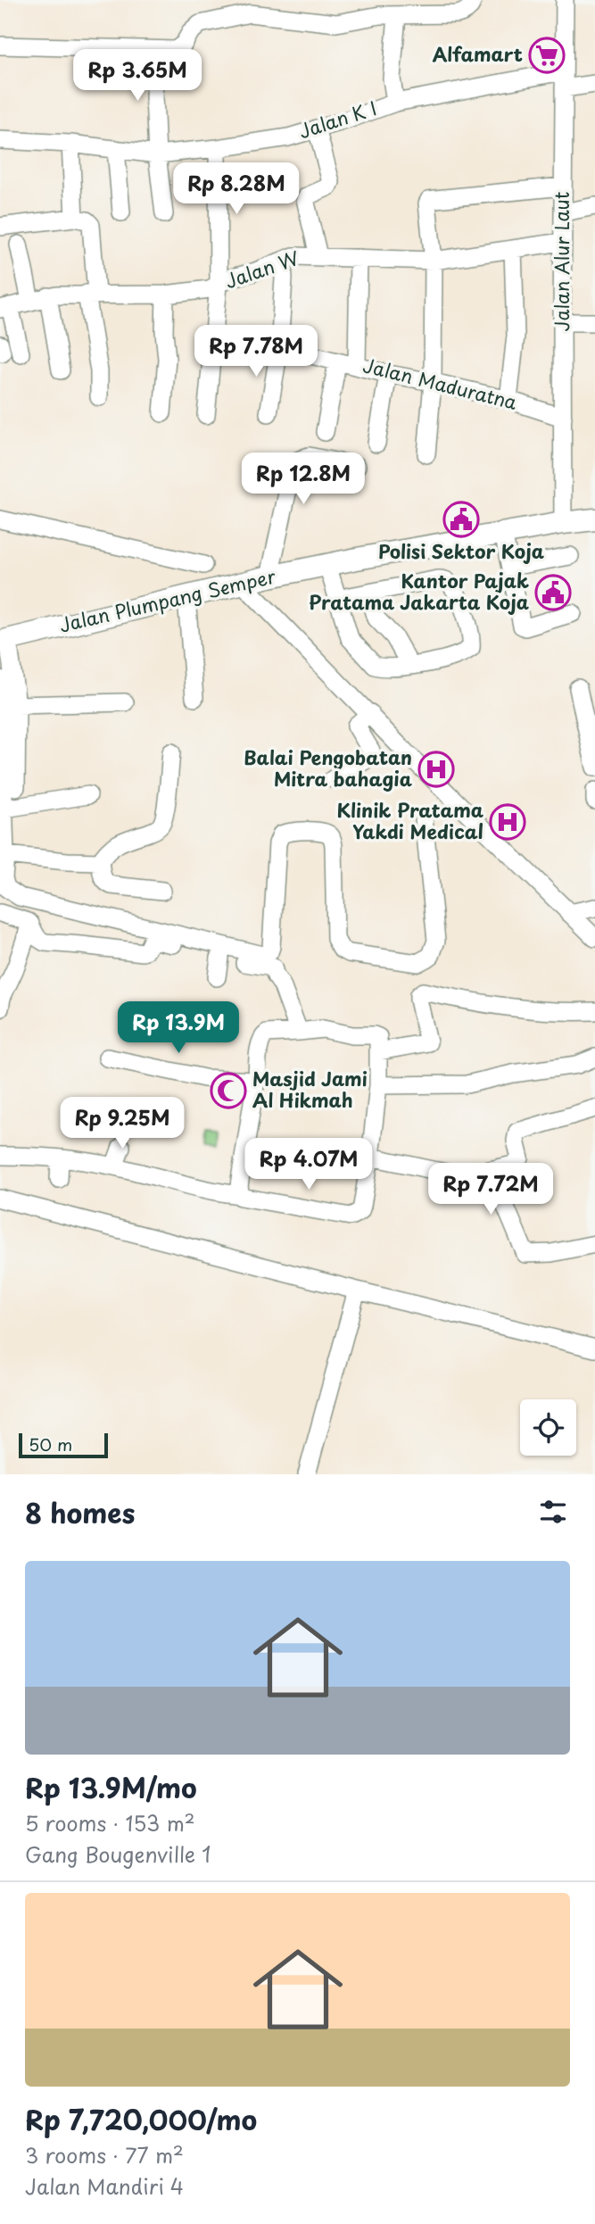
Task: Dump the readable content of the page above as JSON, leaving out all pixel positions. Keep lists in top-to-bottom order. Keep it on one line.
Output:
{"streets":{"main road":["Jalan Plumpang Semper"],"street":["Jalan K I","Jalan Alur Laut","Jalan W","Jalan Maduratna"]},"crossings":[["Jalan K I","Jalan Alur Laut"],["Jalan Alur Laut","Jalan W"],["Jalan Alur Laut","Jalan Maduratna"],["Jalan Alur Laut","Jalan Plumpang Semper"]],"places":{"supermarket":["Alfamart"],"public building":["Polisi Sektor Koja","Kantor Pajak Pratama Jakarta Koja"],"hospital":["Balai Pengobatan Mitra bahagia","Klinik Pratama Yakdi Medical"],"mosque":["Masjid Jami Al Hikmah"]},"scale_bar":"50 m","page":{"price":["Rp 3.65M","Rp 8.28M","Rp 7.78M","Rp 12.8M","Rp 13.9M","Rp 9.25M","Rp 4.07M","Rp 7.72M"],"scale":"50 m","heading":"8 homes","list":[{"name":"Rp 13.9M/mo","note":"5 rooms · 153 m² · Gang Bougenville 1"},{"name":"Rp 7,720,000/mo","note":"3 rooms · 77 m² · Jalan Mandiri 4"}]}}
